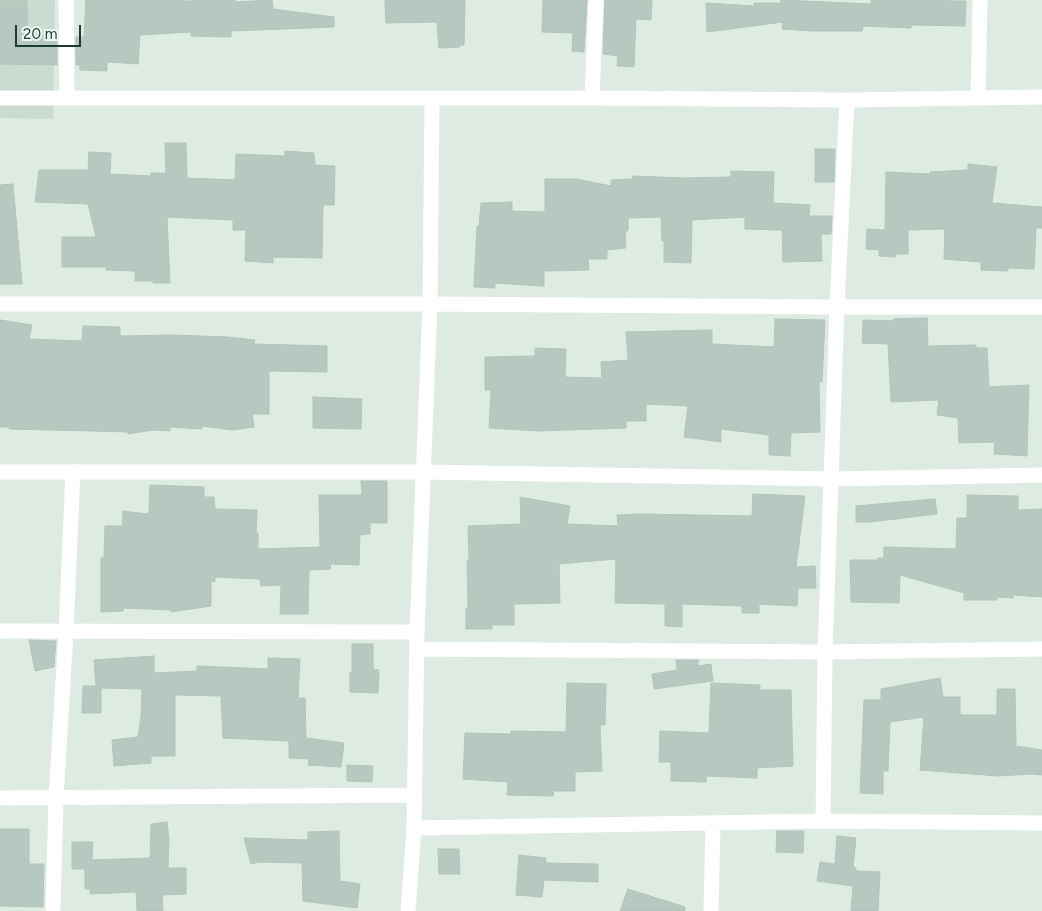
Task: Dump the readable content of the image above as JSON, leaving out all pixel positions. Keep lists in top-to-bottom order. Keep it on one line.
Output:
{"scale_bar":"20 m"}
